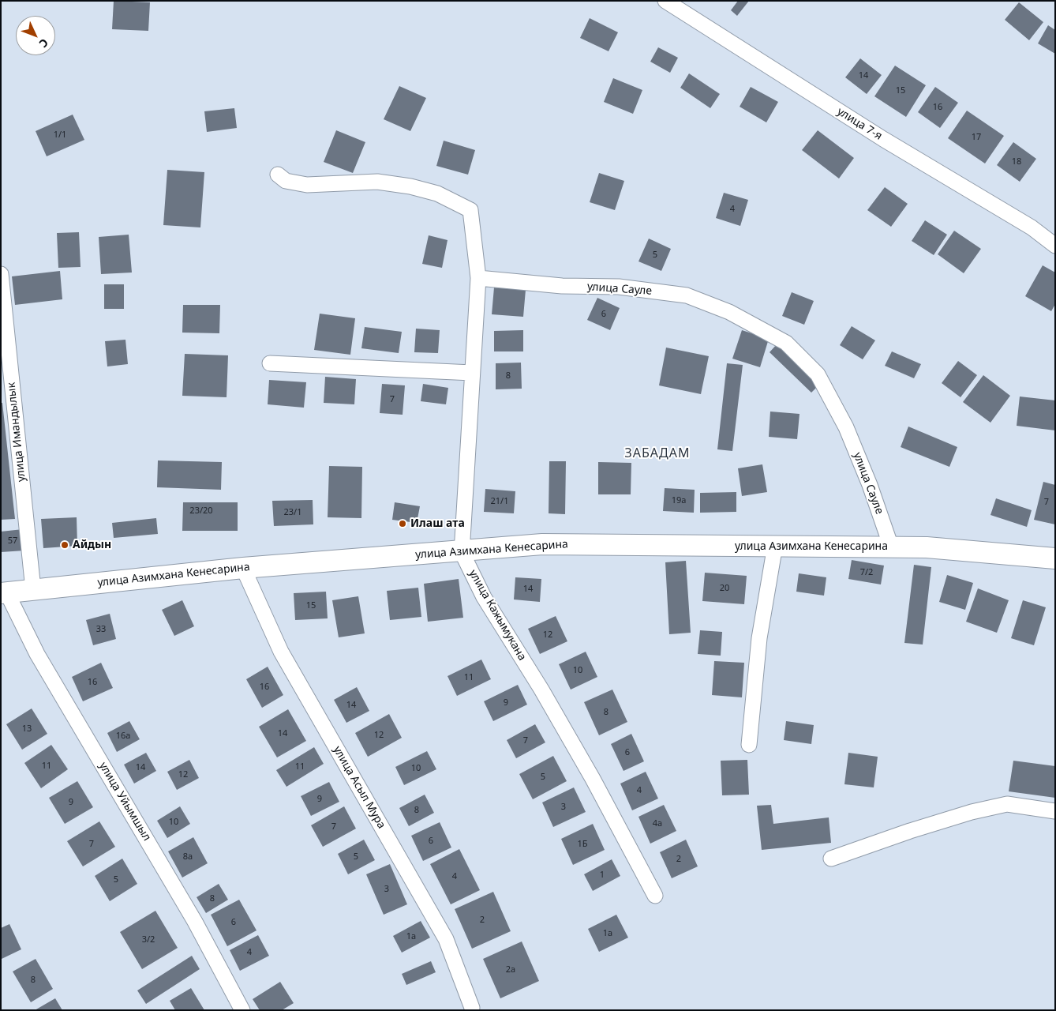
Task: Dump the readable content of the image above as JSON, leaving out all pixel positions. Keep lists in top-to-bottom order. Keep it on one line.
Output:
{"streets":{"street":["улица 7-я","улица Сауле","улица Имандылык","улица Азимхана Кенесарина","улица Кажымукана","улица Асыл Мура","улица Уйымшыл"]},"crossings":[["улица Сауле","улица Азимхана Кенесарина"],["улица Сауле","улица Кажымукана"],["улица Имандылык","улица Азимхана Кенесарина"],["улица Азимхана Кенесарина","улица Кажымукана"],["улица Азимхана Кенесарина","улица Асыл Мура"],["улица Азимхана Кенесарина","улица Уйымшыл"]],"districts":["ЗАБАДАМ"],"places":["Илаш ата","Айдын"],"house_numbers":["14","15","16","1/1","17","18","4","5","6","8","7","19а","21/1","7","23/20","23/1","57","7/2","20","14","15","33","12","10","11","16","16","9","14","8","13","14","12","16а","7","6","11","11","14","10","12","5","4","9","9","3","8","10","4а","7","6","7","1Б","8а","5","2","1","4","5","3","8","2","6","1а","1а","3/2","4","2а","8"],"north":"bottom right"}
